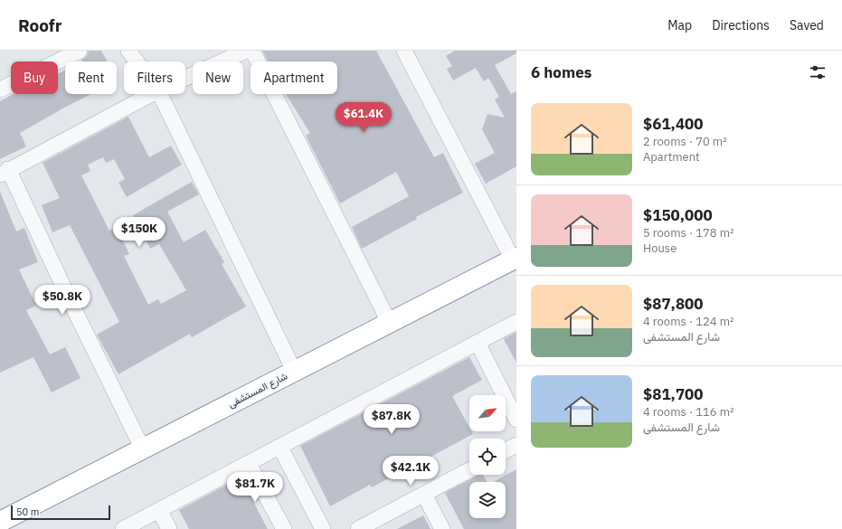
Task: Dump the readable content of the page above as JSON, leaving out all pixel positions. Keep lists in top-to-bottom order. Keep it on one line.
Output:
{"streets":{"highway":["شارع المستشفى"]},"scale_bar":"50 m","north":"top right","page":{"header":"Roofr","nav":["Map","Directions","Saved"],"heading":"6 homes","chip":["Buy","Rent","Filters","New","Apartment"],"list":[{"name":"$61,400","note":"2 rooms · 70 m² · Apartment"},{"name":"$150,000","note":"5 rooms · 178 m² · House"},{"name":"$87,800","note":"4 rooms · 124 m² · شارع المستشفى"},{"name":"$81,700","note":"4 rooms · 116 m² · شارع المستشفى"}],"price":["$61.4K","$150K","$50.8K","$87.8K","$42.1K","$81.7K"],"scale":"50 m"}}
